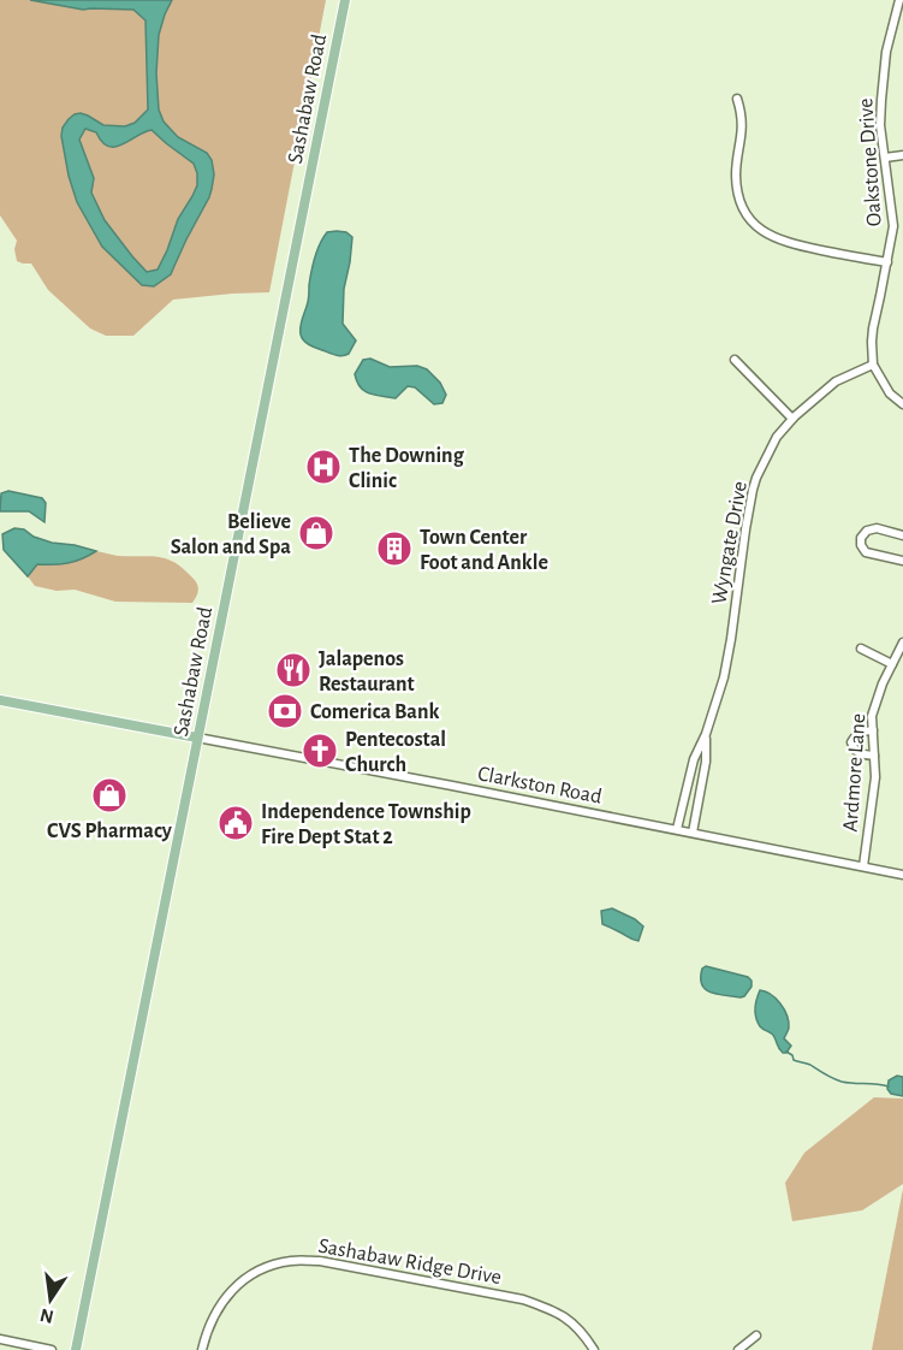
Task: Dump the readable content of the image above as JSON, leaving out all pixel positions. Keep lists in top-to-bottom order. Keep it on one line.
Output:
{"streets":{"main road":["Sashabaw Road","Clarkston Road"],"street":["Oakstone Drive","Wyngate Drive","Ardmore Lane","Sashabaw Ridge Drive"]},"crossings":[["Sashabaw Road","Clarkston Road"],["Oakstone Drive","Wyngate Drive"],["Wyngate Drive","Clarkston Road"],["Ardmore Lane","Clarkston Road"]],"places":{"hospital":["The Downing Clinic"],"shop":["Believe Salon and Spa","CVS Pharmacy"],"building":["Town Center Foot and Ankle"],"restaurant":["Jalapenos Restaurant"],"bank":["Comerica Bank"],"church":["Pentecostal Church"],"public building":["Independence Township Fire Dept Stat 2"]},"north":"bottom"}
